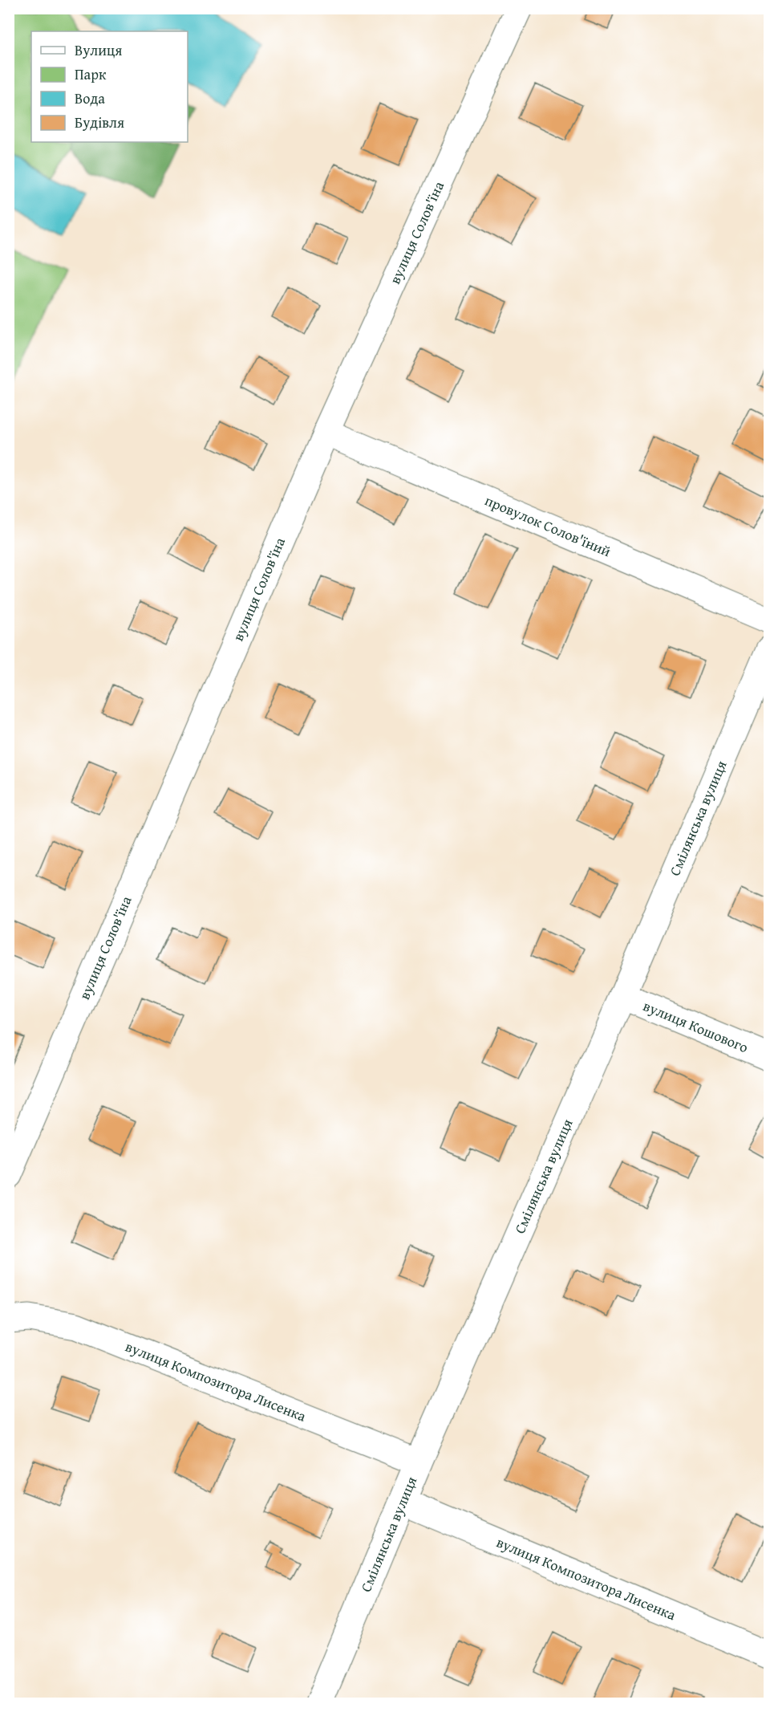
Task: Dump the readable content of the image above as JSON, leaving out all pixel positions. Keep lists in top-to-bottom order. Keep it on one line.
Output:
{"streets":{"street":["вулиця Солов'їна","провулок Солов'їний","Смілянська вулиця","вулиця Кошового","вулиця Композитора Лисенка"]},"crossings":[["вулиця Солов'їна","провулок Солов'їний"],["Смілянська вулиця","вулиця Кошового"],["Смілянська вулиця","вулиця Композитора Лисенка"]],"legend":["Вулиця","Парк","Вода","Будівля"]}
